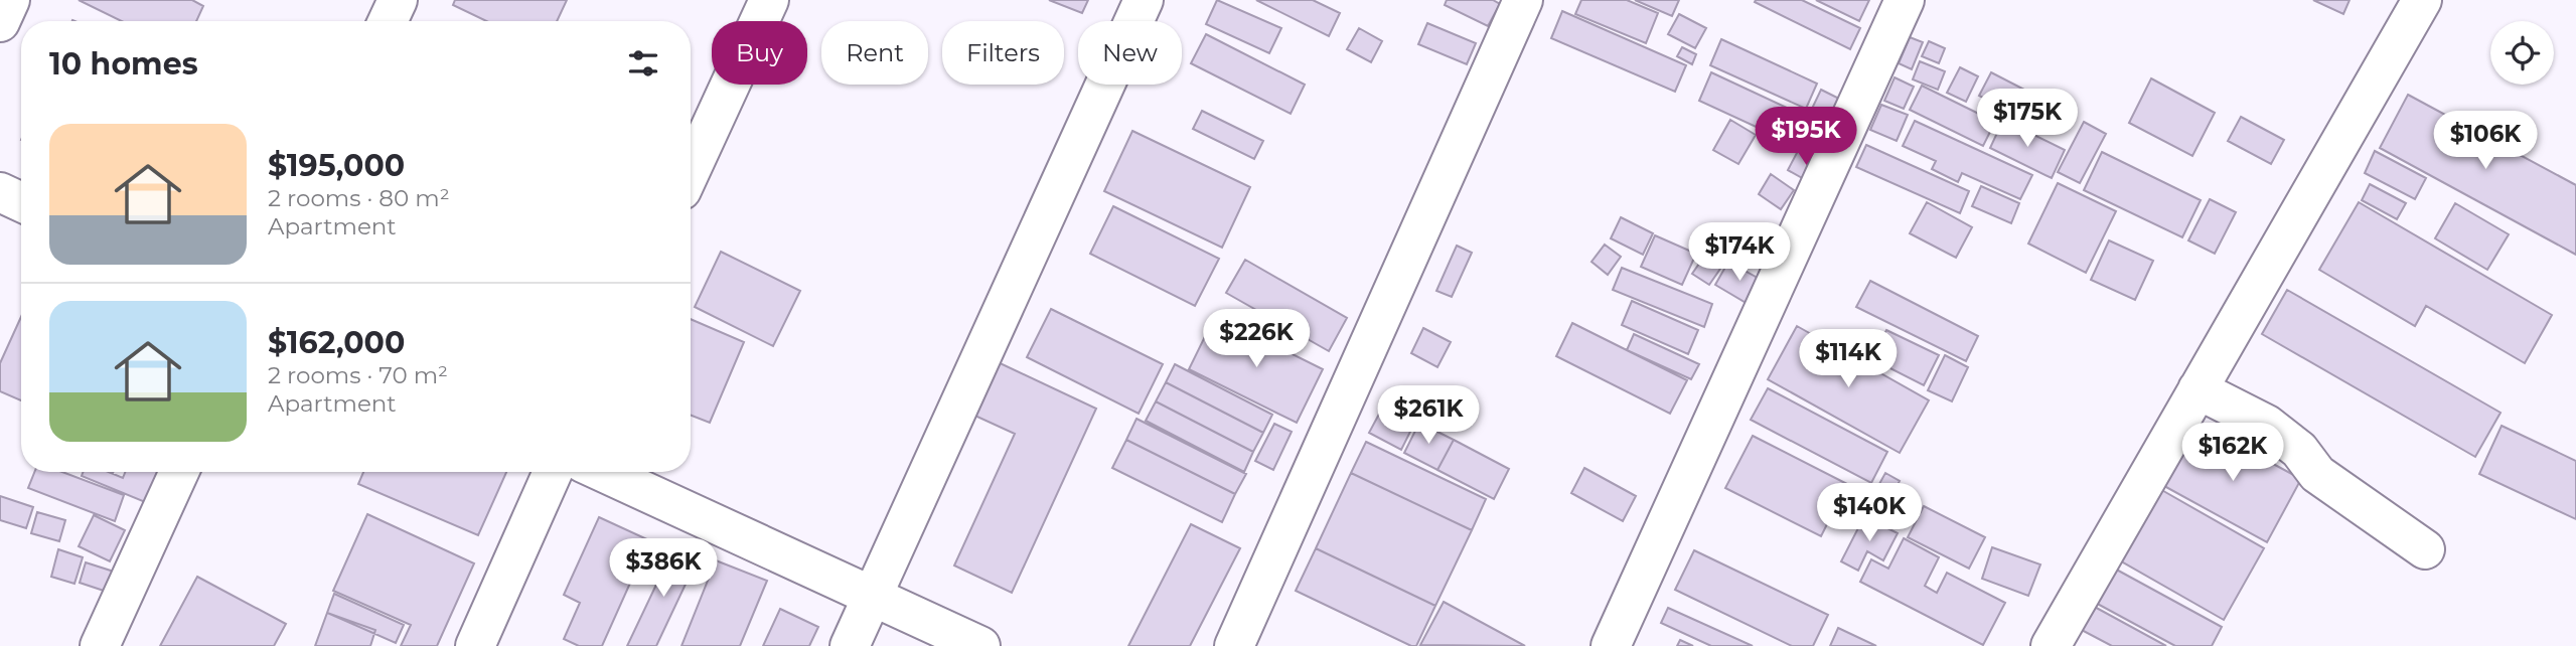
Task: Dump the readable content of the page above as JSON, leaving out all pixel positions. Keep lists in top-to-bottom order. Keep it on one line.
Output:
{"page":{"chip":["Buy","Rent","Filters","New"],"heading":"10 homes","price":["$175K","$195K","$106K","$174K","$226K","$114K","$261K","$162K","$140K","$386K"],"list":[{"name":"$195,000","note":"2 rooms · 80 m² · Apartment"},{"name":"$162,000","note":"2 rooms · 70 m² · Apartment"}]}}
